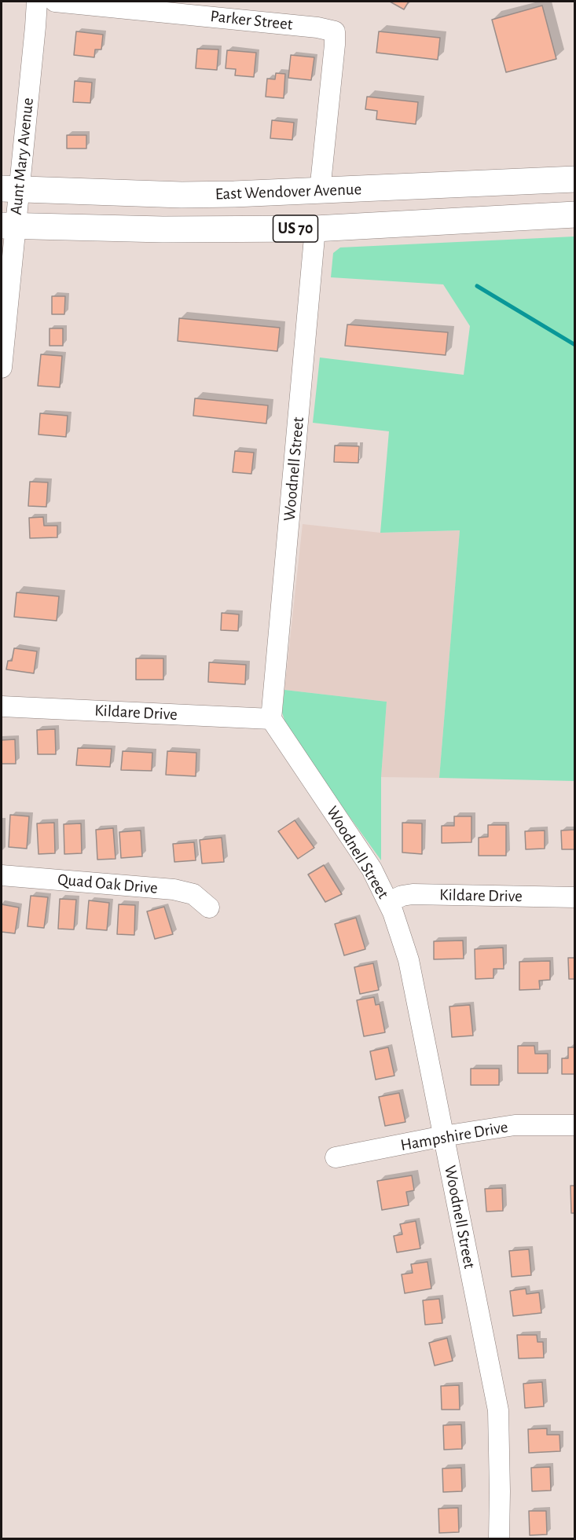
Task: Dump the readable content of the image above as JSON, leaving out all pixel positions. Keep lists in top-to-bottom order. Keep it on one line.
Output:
{"streets":{"highway":["East Wendover Avenue","US 70"],"street":["Parker Street","Aunt Mary Avenue","Woodnell Street","Kildare Drive","Quad Oak Drive","Hampshire Drive"]},"crossings":[["Parker Street","East Wendover Avenue"],["Aunt Mary Avenue","East Wendover Avenue"],["Aunt Mary Avenue","US 70"],["US 70","Woodnell Street"],["Woodnell Street","Kildare Drive"],["Woodnell Street","Hampshire Drive"]]}
